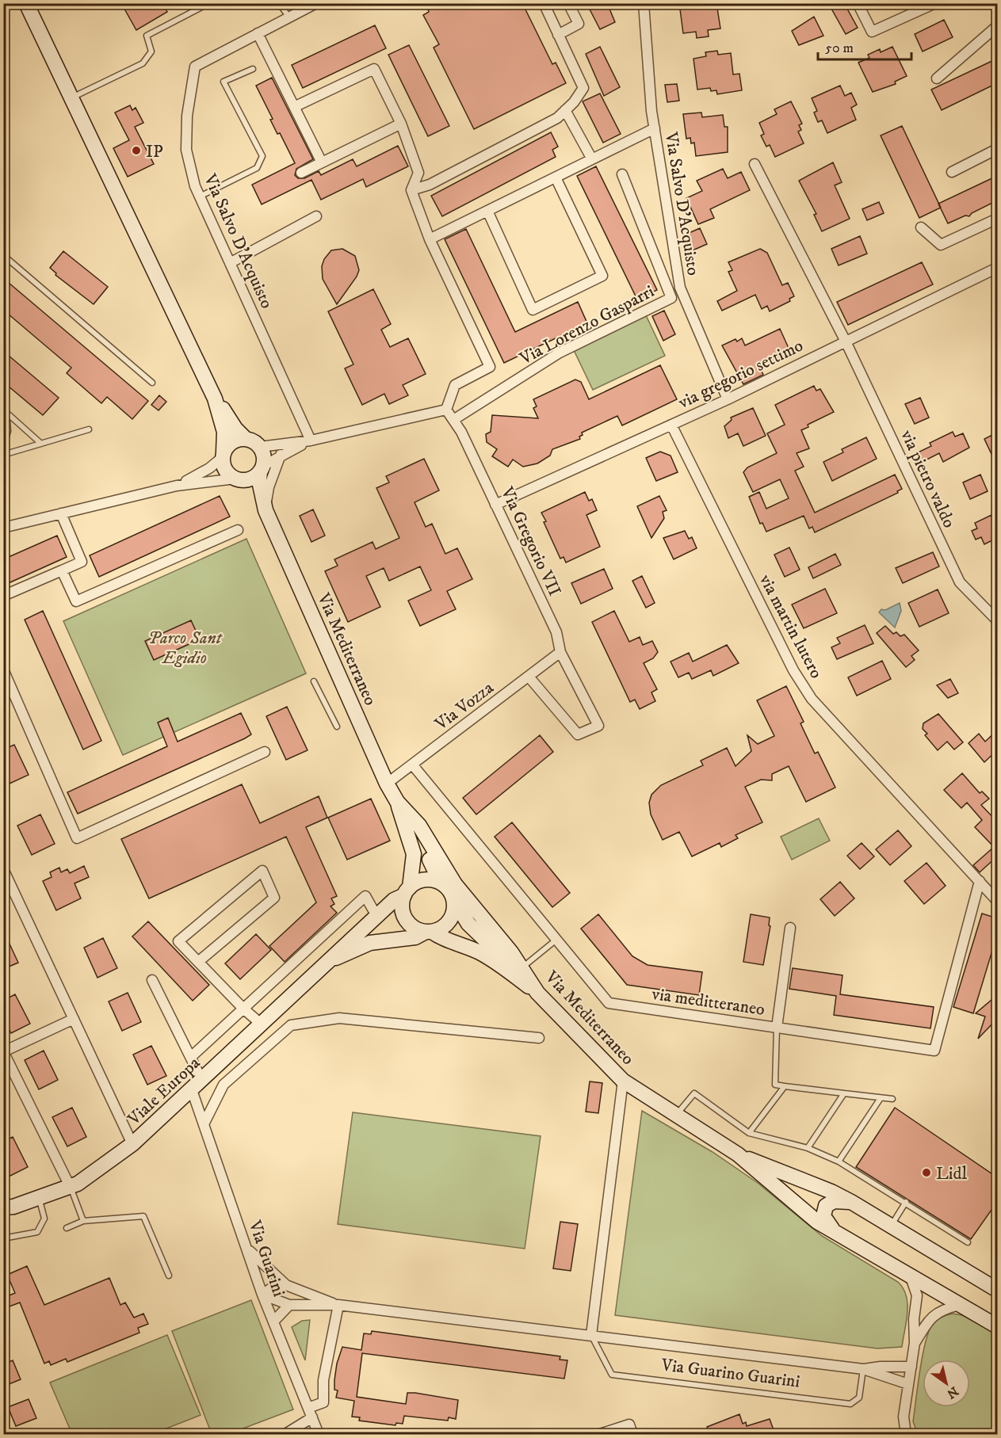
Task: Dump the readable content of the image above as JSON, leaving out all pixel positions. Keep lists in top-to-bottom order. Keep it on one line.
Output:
{"streets":{"main road":["Via Mediterraneo","Viale Europa"],"street":["Via Salvo D'Acquisto","Via Lorenzo Gasparri","via gregorio settimo","via pietro valdo","Via Gregorio VII","via martin lutero","Via Vozza","via meditteraneo","Via Guarini","Via Guarino Guarini"]},"crossings":[["Via Salvo D'Acquisto","via gregorio settimo"],["Via Lorenzo Gasparri","Via Gregorio VII"],["via gregorio settimo","via pietro valdo"],["via gregorio settimo","Via Gregorio VII"],["via gregorio settimo","via martin lutero"],["Via Gregorio VII","Via Vozza"],["via martin lutero","via meditteraneo"],["Via Mediterraneo","Via Vozza"],["Via Mediterraneo","Viale Europa"],["Via Vozza","via meditteraneo"],["Viale Europa","Via Guarini"],["Via Guarini","Via Guarino Guarini"]],"parks":["Parco Sant Egidio"],"places":["IP","Lidl"],"scale_bar":"50 m","north":"bottom right"}
